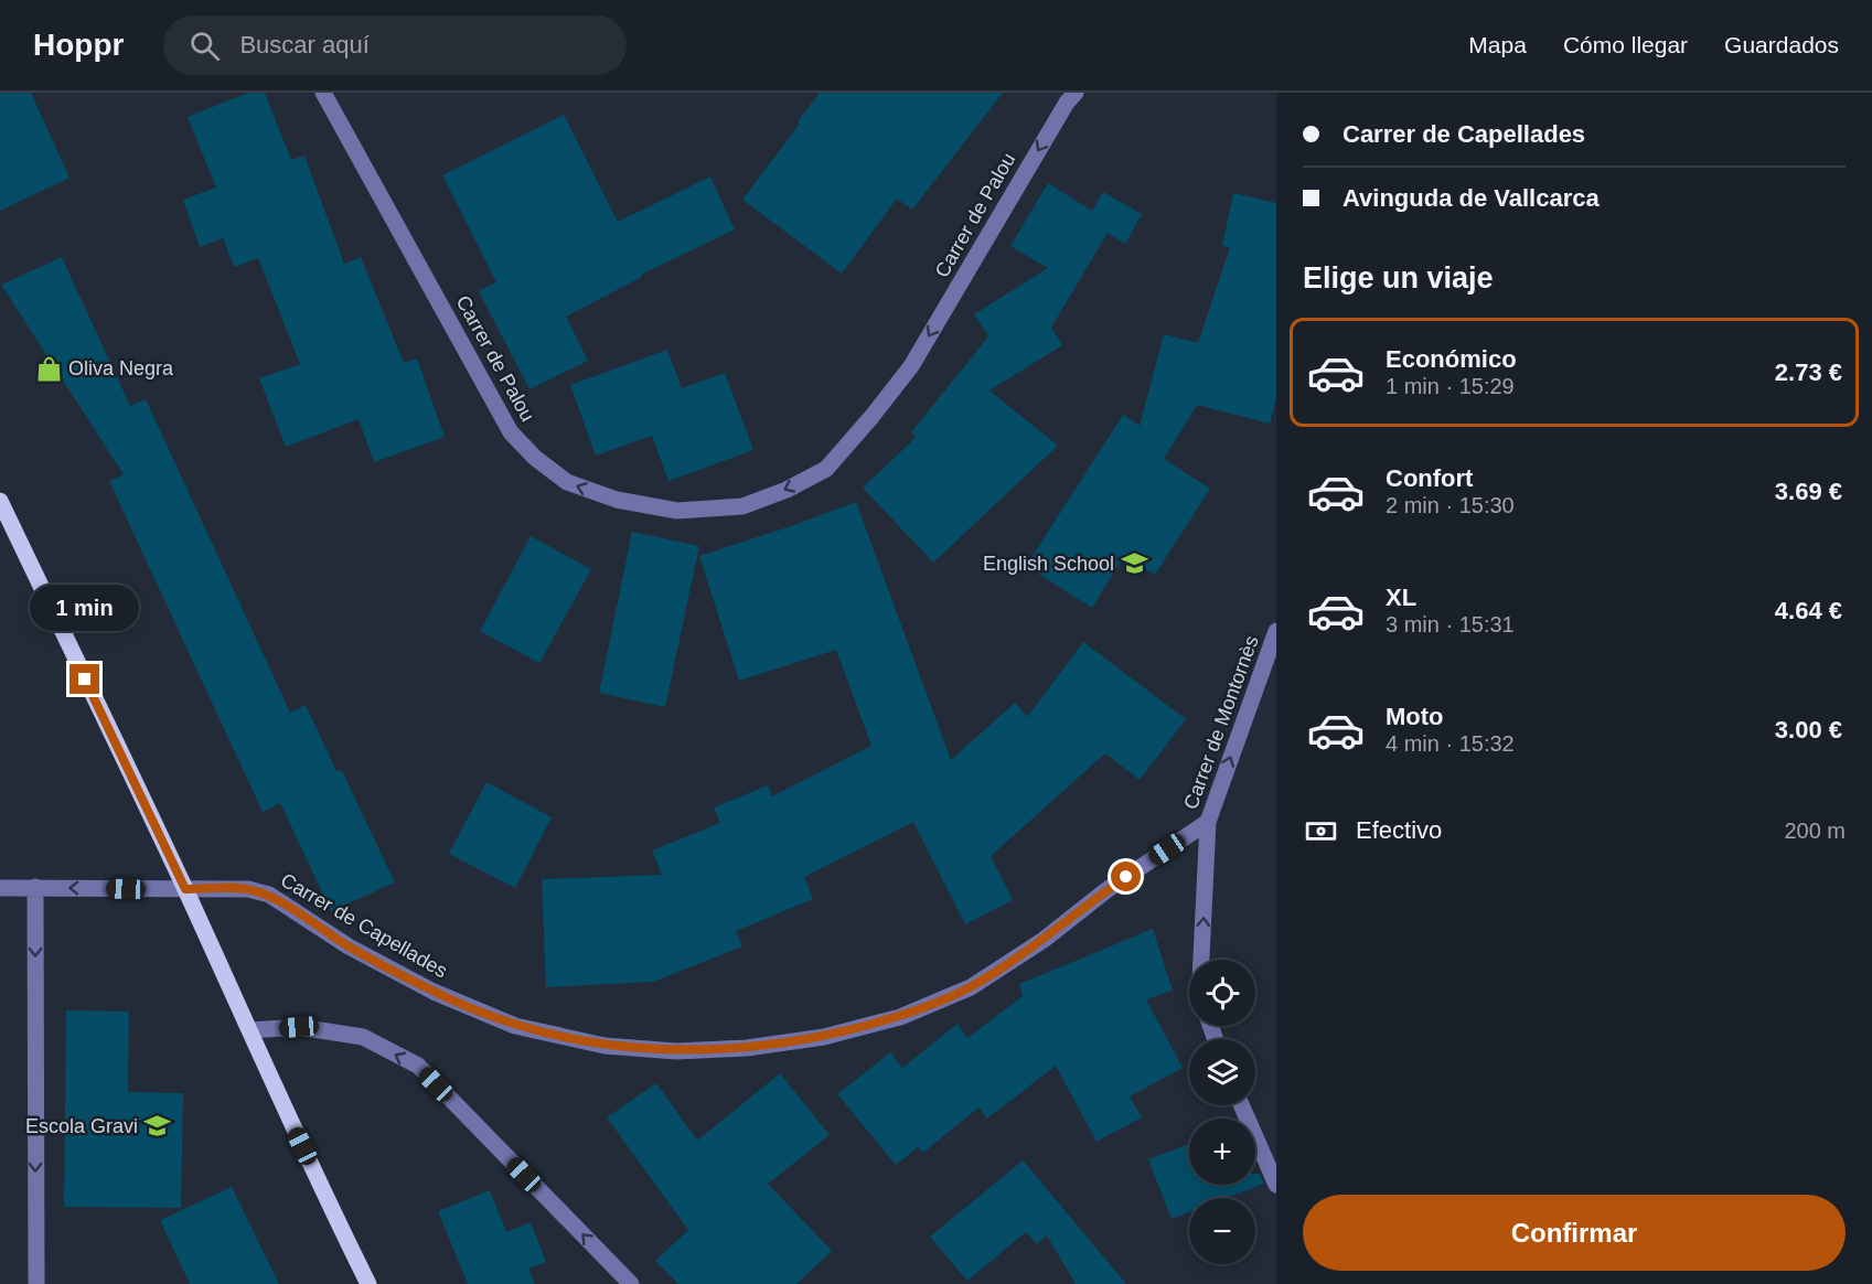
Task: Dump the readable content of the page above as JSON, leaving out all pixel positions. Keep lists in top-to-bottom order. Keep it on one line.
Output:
{"streets":{"street":["Carrer de Palou","Carrer de Montornès","Carrer de Capellades"]},"crossings":[["Carrer de Montornès","Carrer de Capellades"]],"one_way":["Carrer de Montornès"],"places":{"shop":["Oliva Negra"],"school or university":["English School","Escola Gravi"]},"page":{"header":"Hoppr","search":"Buscar aquí","nav":["Mapa","Cómo llegar","Guardados"],"banner":["Carrer de Capellades","Avinguda de Vallcarca"],"heading":"Elige un viaje","list":[{"name":"Económico","note":"1 min · 15:29","value":"2.73 €"},{"name":"Confort","note":"2 min · 15:30","value":"3.69 €"},{"name":"XL","note":"3 min · 15:31","value":"4.64 €"},{"name":"Moto","note":"4 min · 15:32","value":"3.00 €"}],"bubble":"1 min","pay":["Efectivo","200 m"],"map_buttons":["+","−"],"buttons":"Confirmar"}}
